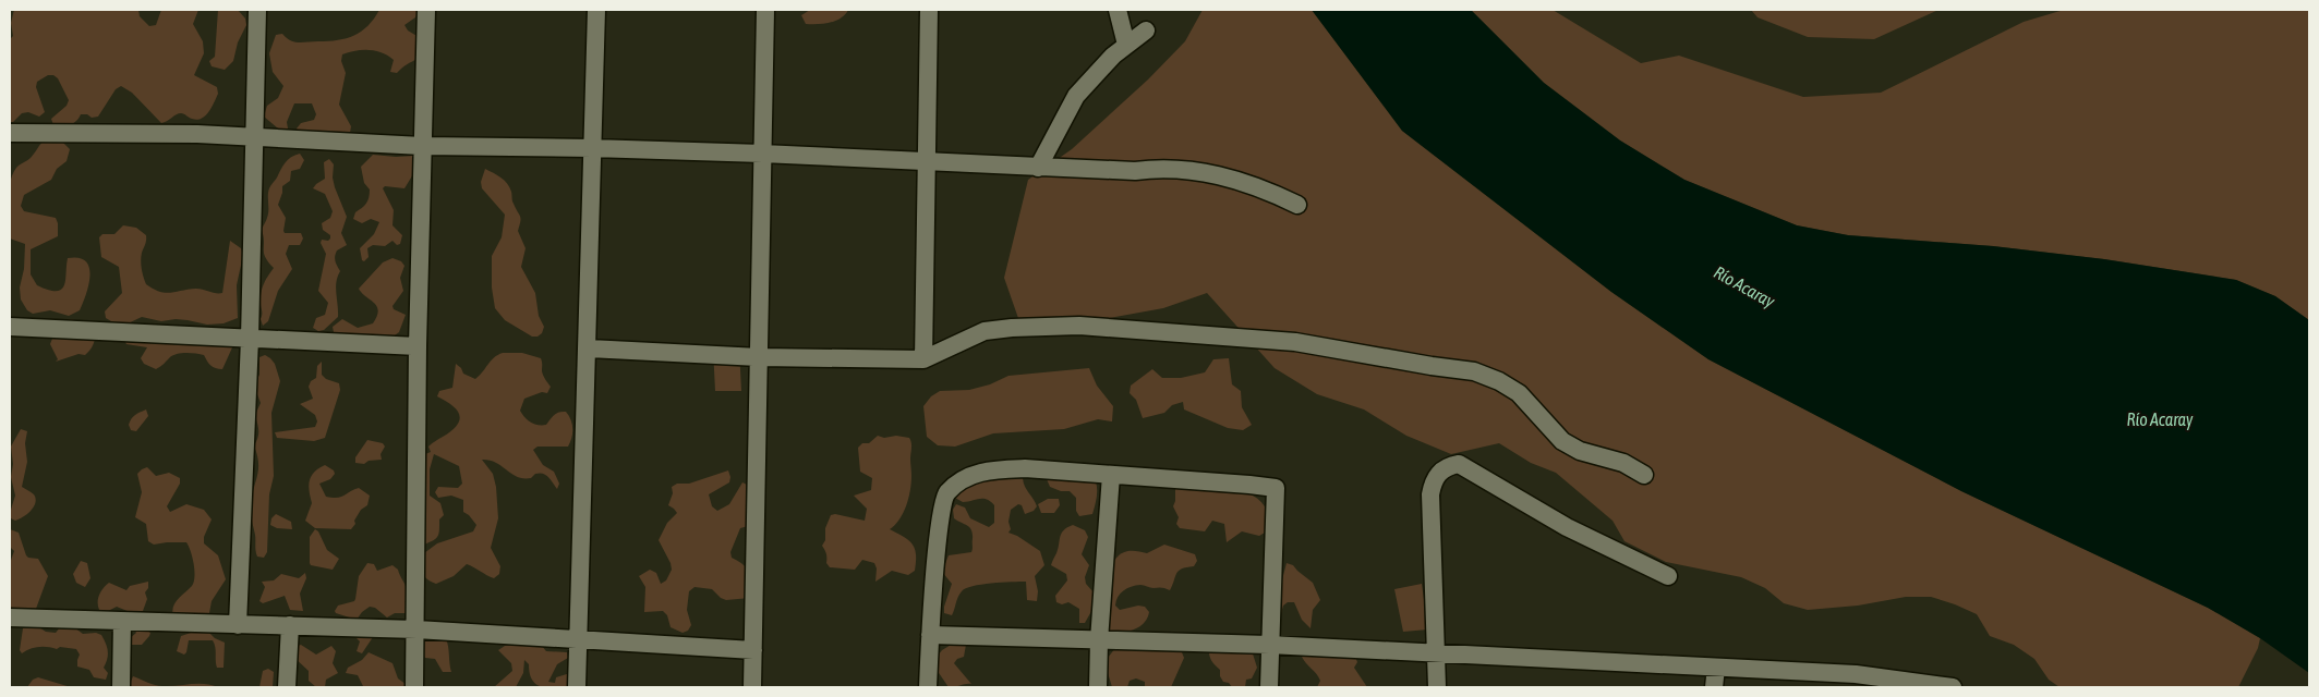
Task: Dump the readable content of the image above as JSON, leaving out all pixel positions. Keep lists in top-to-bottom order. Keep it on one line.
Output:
{"water":["Río Acaray"]}
